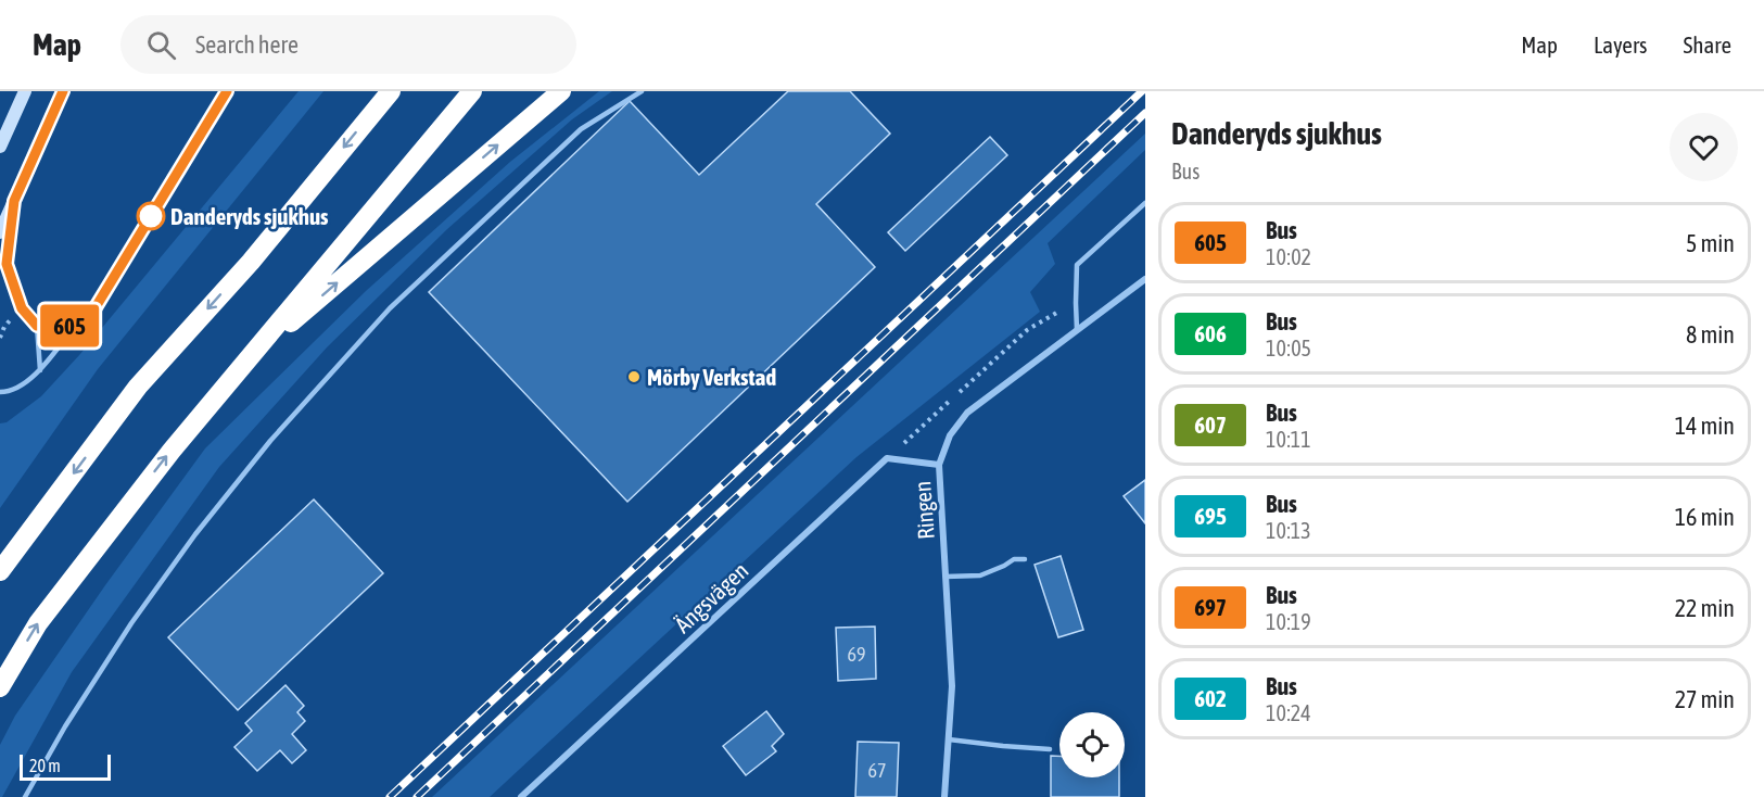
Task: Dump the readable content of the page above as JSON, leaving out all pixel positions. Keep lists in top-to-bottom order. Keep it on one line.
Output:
{"streets":{"street":["Ringen","Ängsvägen"]},"crossings":[["Ringen","Ängsvägen"]],"places":["Danderyds sjukhus","Mörby Verkstad"],"lines":["bus line 605"],"house_numbers":["69","67"],"scale_bar":"20 m","page":{"header":"Map","search":"Search here","nav":["Map","Layers","Share"],"on_map":"605","heading":["Danderyds sjukhus","Bus"],"list":[{"mark":"605","name":"Bus","note":"10:02","value":"5 min"},{"mark":"606","name":"Bus","note":"10:05","value":"8 min"},{"mark":"607","name":"Bus","note":"10:11","value":"14 min"},{"mark":"695","name":"Bus","note":"10:13","value":"16 min"},{"mark":"697","name":"Bus","note":"10:19","value":"22 min"},{"mark":"602","name":"Bus","note":"10:24","value":"27 min"}],"scale":"20 m"}}
